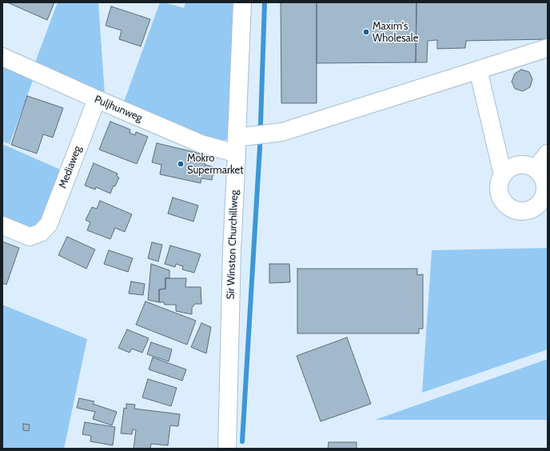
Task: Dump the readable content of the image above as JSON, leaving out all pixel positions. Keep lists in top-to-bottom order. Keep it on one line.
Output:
{"streets":{"street":["Puljhunweg","Mediaweg","Sir Winston Churchillweg"]},"crossings":[["Puljhunweg","Mediaweg"],["Puljhunweg","Sir Winston Churchillweg"]],"places":["Maxim's Wholesale","Mokro Supermarket"]}
